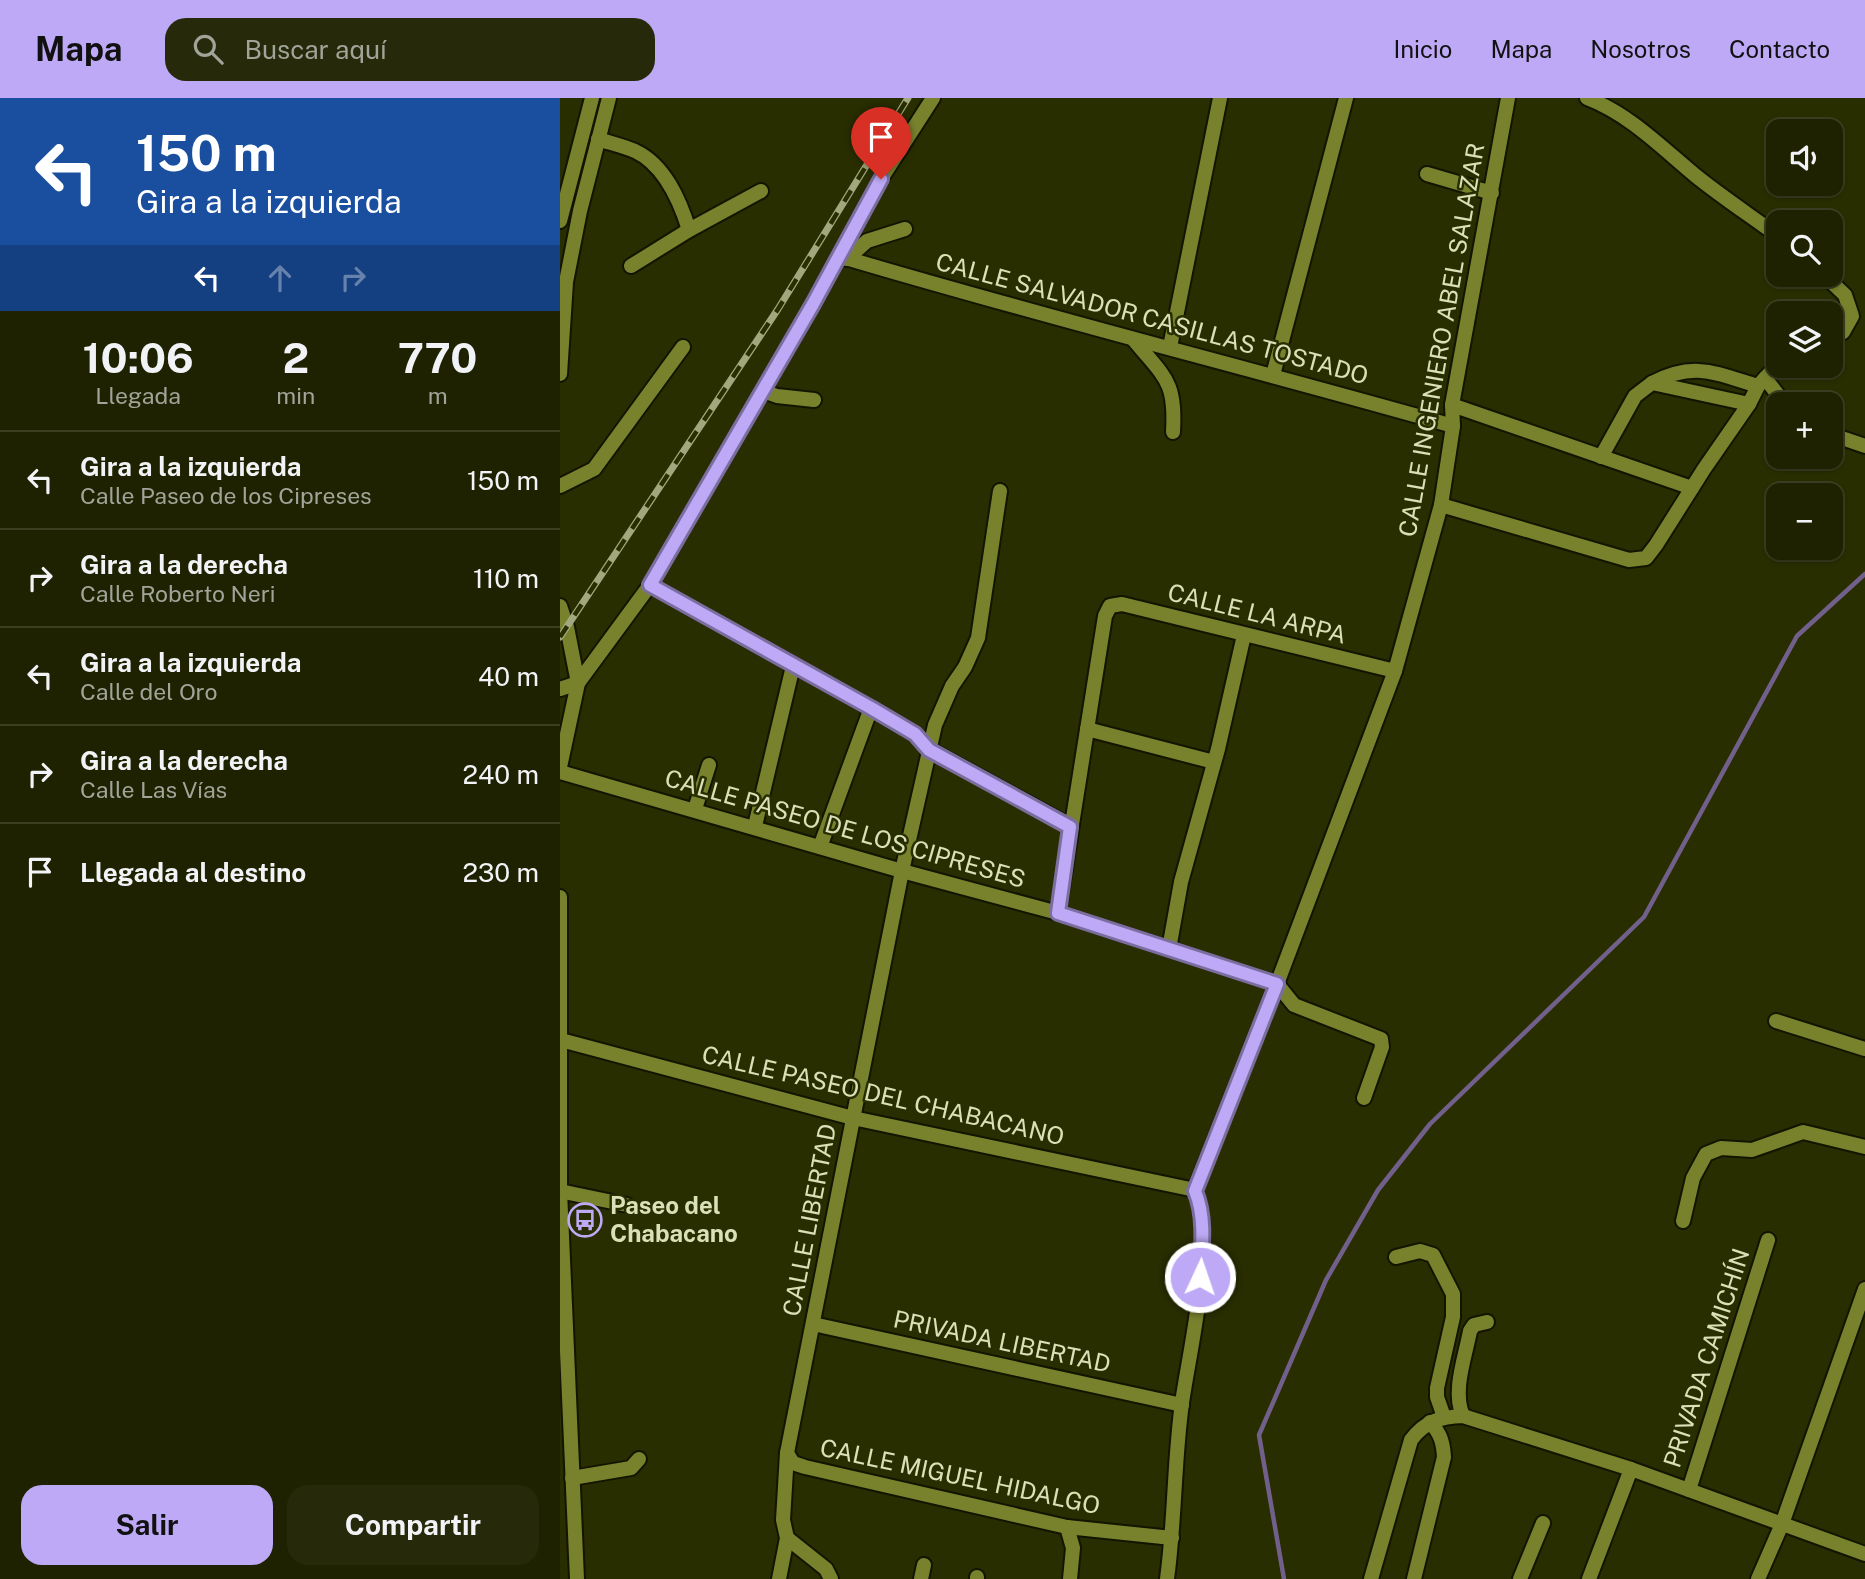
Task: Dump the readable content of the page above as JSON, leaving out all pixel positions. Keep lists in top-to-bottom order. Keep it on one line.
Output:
{"streets":{"street":["CALLE SALVADOR CASILLAS TOSTADO","CALLE INGENIERO ABEL SALAZAR","CALLE LA ARPA","CALLE PASEO DE LOS CIPRESES","CALLE PASEO DEL CHABACANO","CALLE LIBERTAD","PRIVADA LIBERTAD","PRIVADA CAMICHÍN","CALLE MIGUEL HIDALGO"]},"crossings":[["CALLE SALVADOR CASILLAS TOSTADO","CALLE INGENIERO ABEL SALAZAR"],["CALLE INGENIERO ABEL SALAZAR","CALLE LA ARPA"],["CALLE INGENIERO ABEL SALAZAR","CALLE PASEO DE LOS CIPRESES"],["CALLE INGENIERO ABEL SALAZAR","CALLE PASEO DEL CHABACANO"],["CALLE PASEO DE LOS CIPRESES","CALLE LIBERTAD"],["CALLE PASEO DEL CHABACANO","CALLE LIBERTAD"],["CALLE LIBERTAD","PRIVADA LIBERTAD"],["CALLE LIBERTAD","CALLE MIGUEL HIDALGO"]],"places":{"bus stop":["Paseo del Chabacano"]},"page":{"header":"Mapa","search":"Buscar aquí","nav":["Inicio","Mapa","Nosotros","Contacto"],"turn":["150 m","Gira a la izquierda"],"map_buttons":["+","−"],"eta":["10:06","Llegada","2","min","770","m"],"list":[{"name":"Gira a la izquierda","note":"Calle Paseo de los Cipreses","value":"150 m"},{"name":"Gira a la derecha","note":"Calle Roberto Neri","value":"110 m"},{"name":"Gira a la izquierda","note":"Calle del Oro","value":"40 m"},{"name":"Gira a la derecha","note":"Calle Las Vías","value":"240 m"},{"name":"Llegada al destino","value":"230 m"}],"buttons":["Salir","Compartir"]}}
